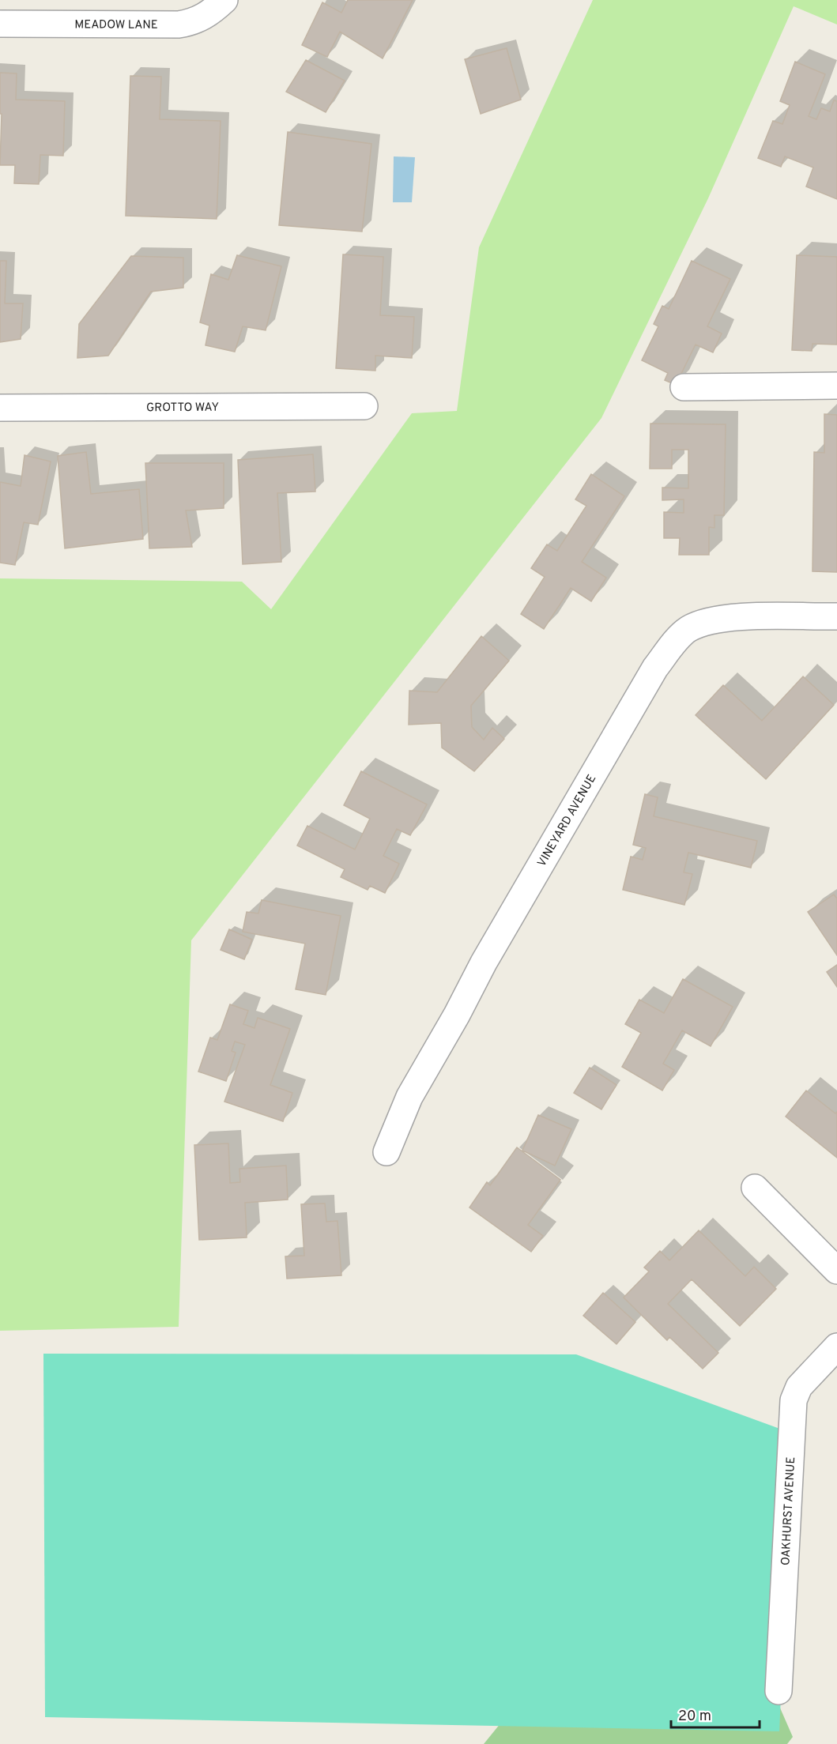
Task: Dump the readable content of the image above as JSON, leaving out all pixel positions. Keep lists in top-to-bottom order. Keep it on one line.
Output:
{"streets":{"street":["MEADOW LANE","GROTTO WAY","VINEYARD AVENUE","OAKHURST AVENUE"]},"scale_bar":"20 m"}
